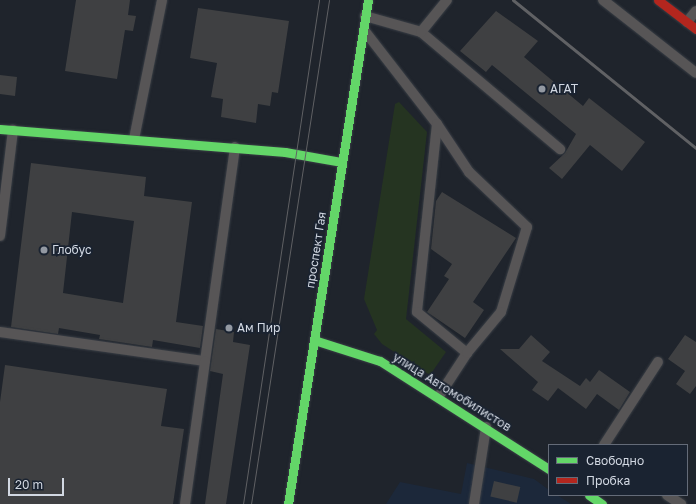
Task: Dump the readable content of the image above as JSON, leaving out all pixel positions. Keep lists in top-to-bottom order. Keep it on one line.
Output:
{"streets":{"street":["проспект Гая","улица Автомобилистов"]},"crossings":[["проспект Гая","улица Автомобилистов"]],"places":["АГАТ","Глобус","Ам Пир"],"legend":["Свободно","Пробка"],"scale_bar":"20 m"}
